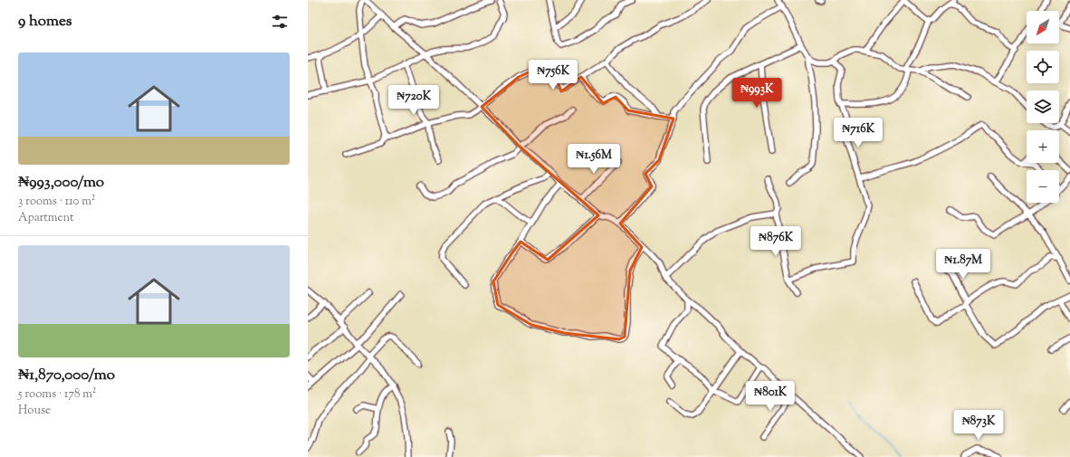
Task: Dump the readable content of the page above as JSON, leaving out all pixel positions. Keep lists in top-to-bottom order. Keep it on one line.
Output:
{"north":"bottom left","page":{"heading":"9 homes","map_buttons":["+","−"],"list":[{"name":"₦993,000/mo","note":"3 rooms · 110 m² · Apartment"},{"name":"₦1,870,000/mo","note":"5 rooms · 178 m² · House"}],"price":["₦756K","₦993K","₦720K","₦716K","₦1.56M","₦876K","₦1.87M","₦801K","₦873K"]}}
